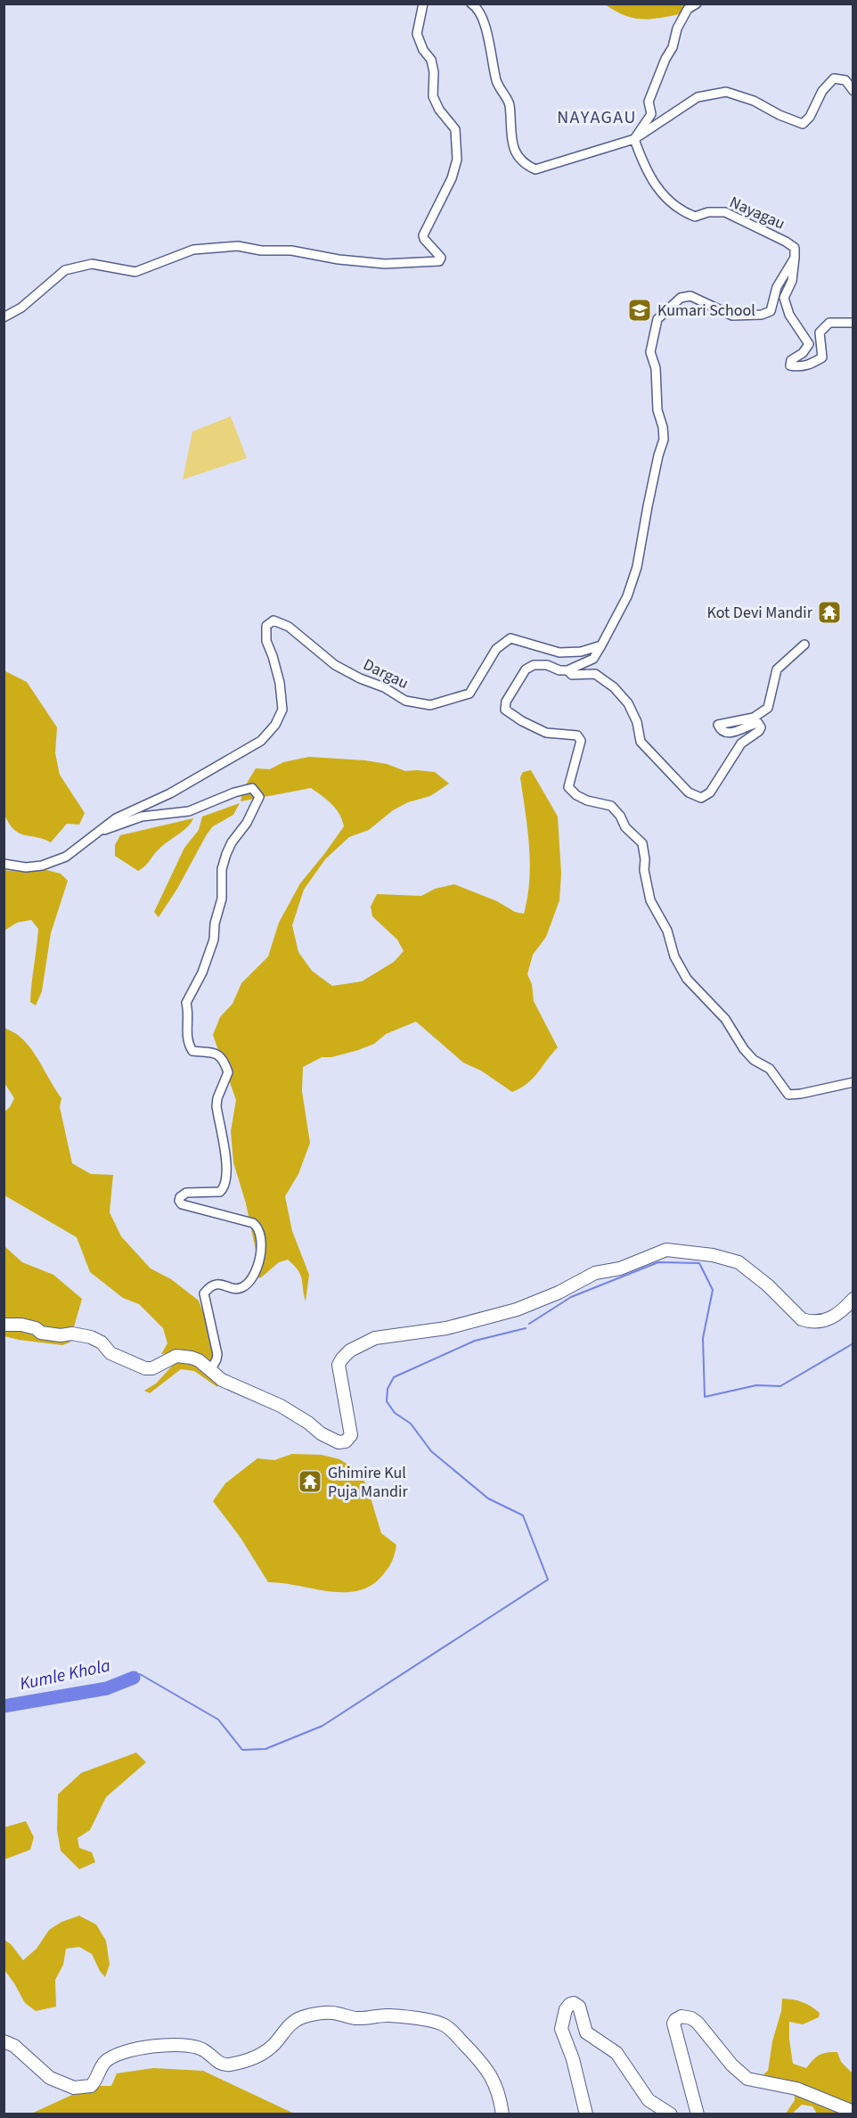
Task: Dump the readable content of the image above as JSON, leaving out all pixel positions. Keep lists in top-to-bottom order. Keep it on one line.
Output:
{"streets":{"street":["Nayagau","Dargau"]},"districts":["NAYAGAU"],"water":["Kumle Khola"],"places":{"school or university":["Kumari School"],"temple":["Kot Devi Mandir","Ghimire Kul Puja Mandir"]}}
